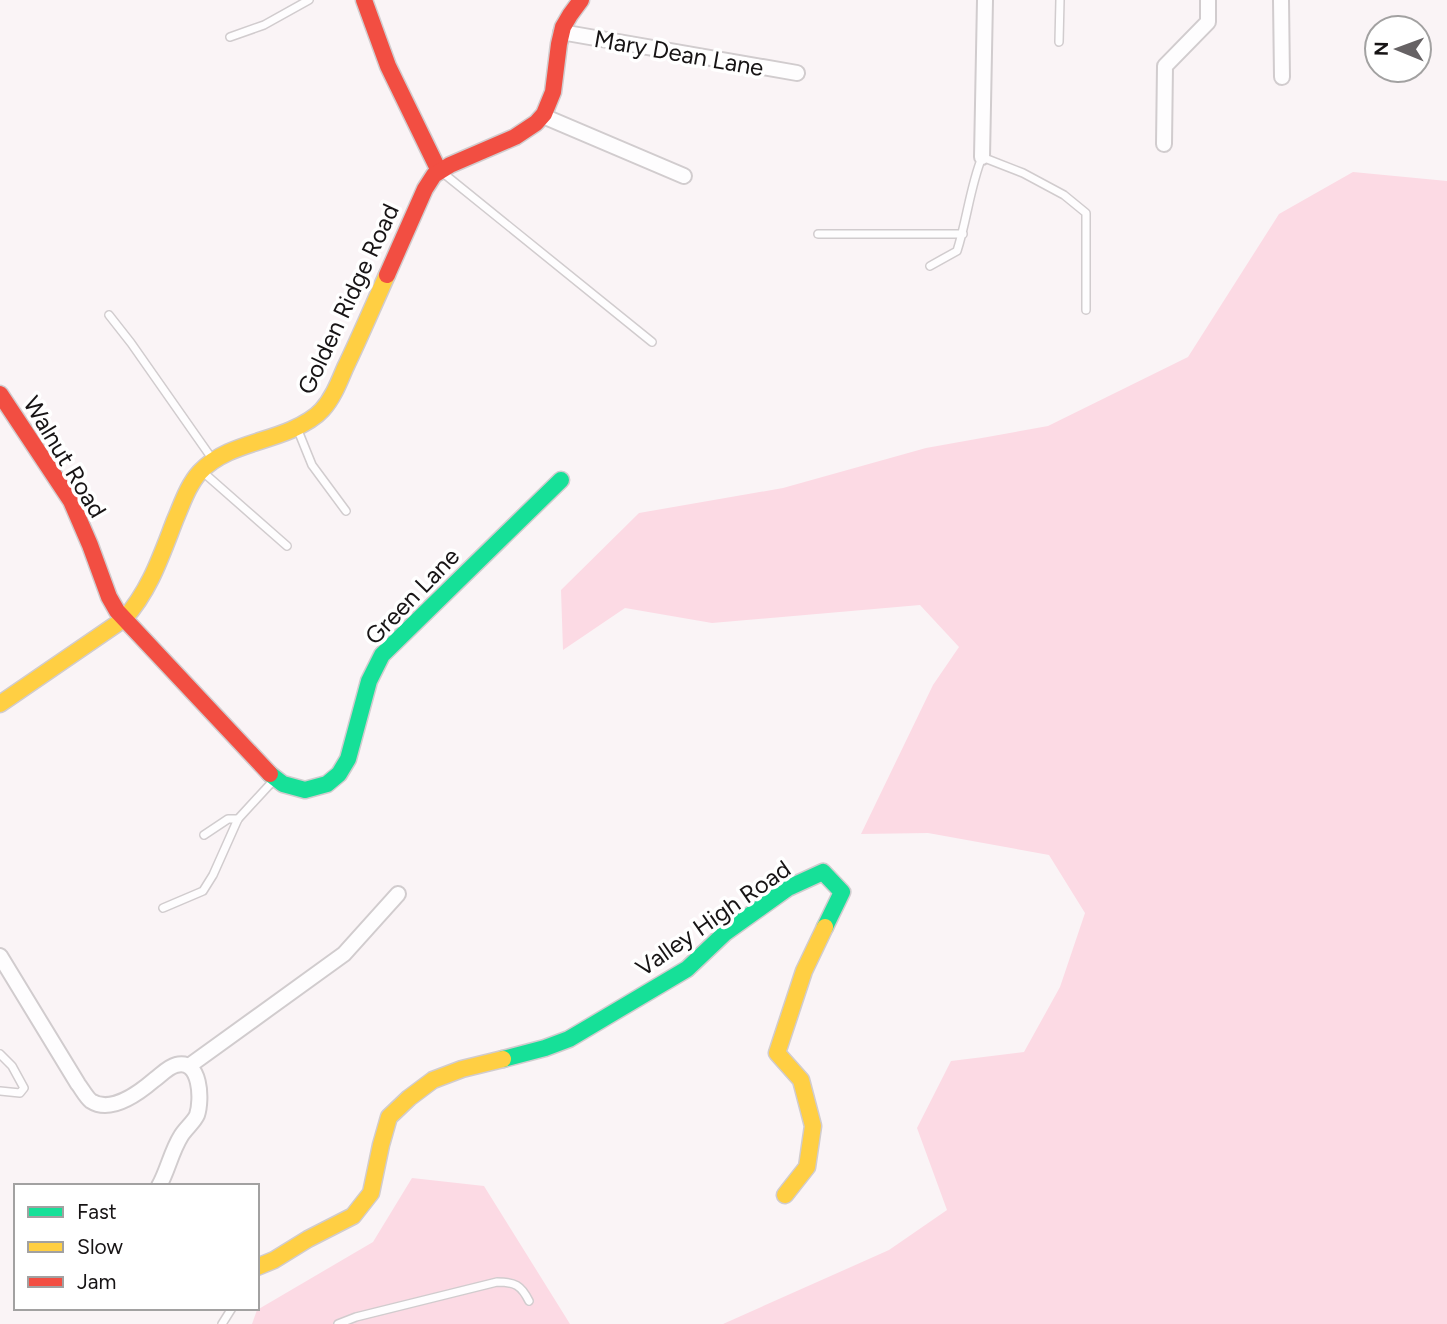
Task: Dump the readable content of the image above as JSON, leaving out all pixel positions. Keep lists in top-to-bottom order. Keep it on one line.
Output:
{"streets":{"street":["Mary Dean Lane","Golden Ridge Road","Walnut Road","Green Lane","Valley High Road"]},"crossings":[["Walnut Road","Green Lane"]],"legend":["Fast","Slow","Jam"],"north":"left"}
